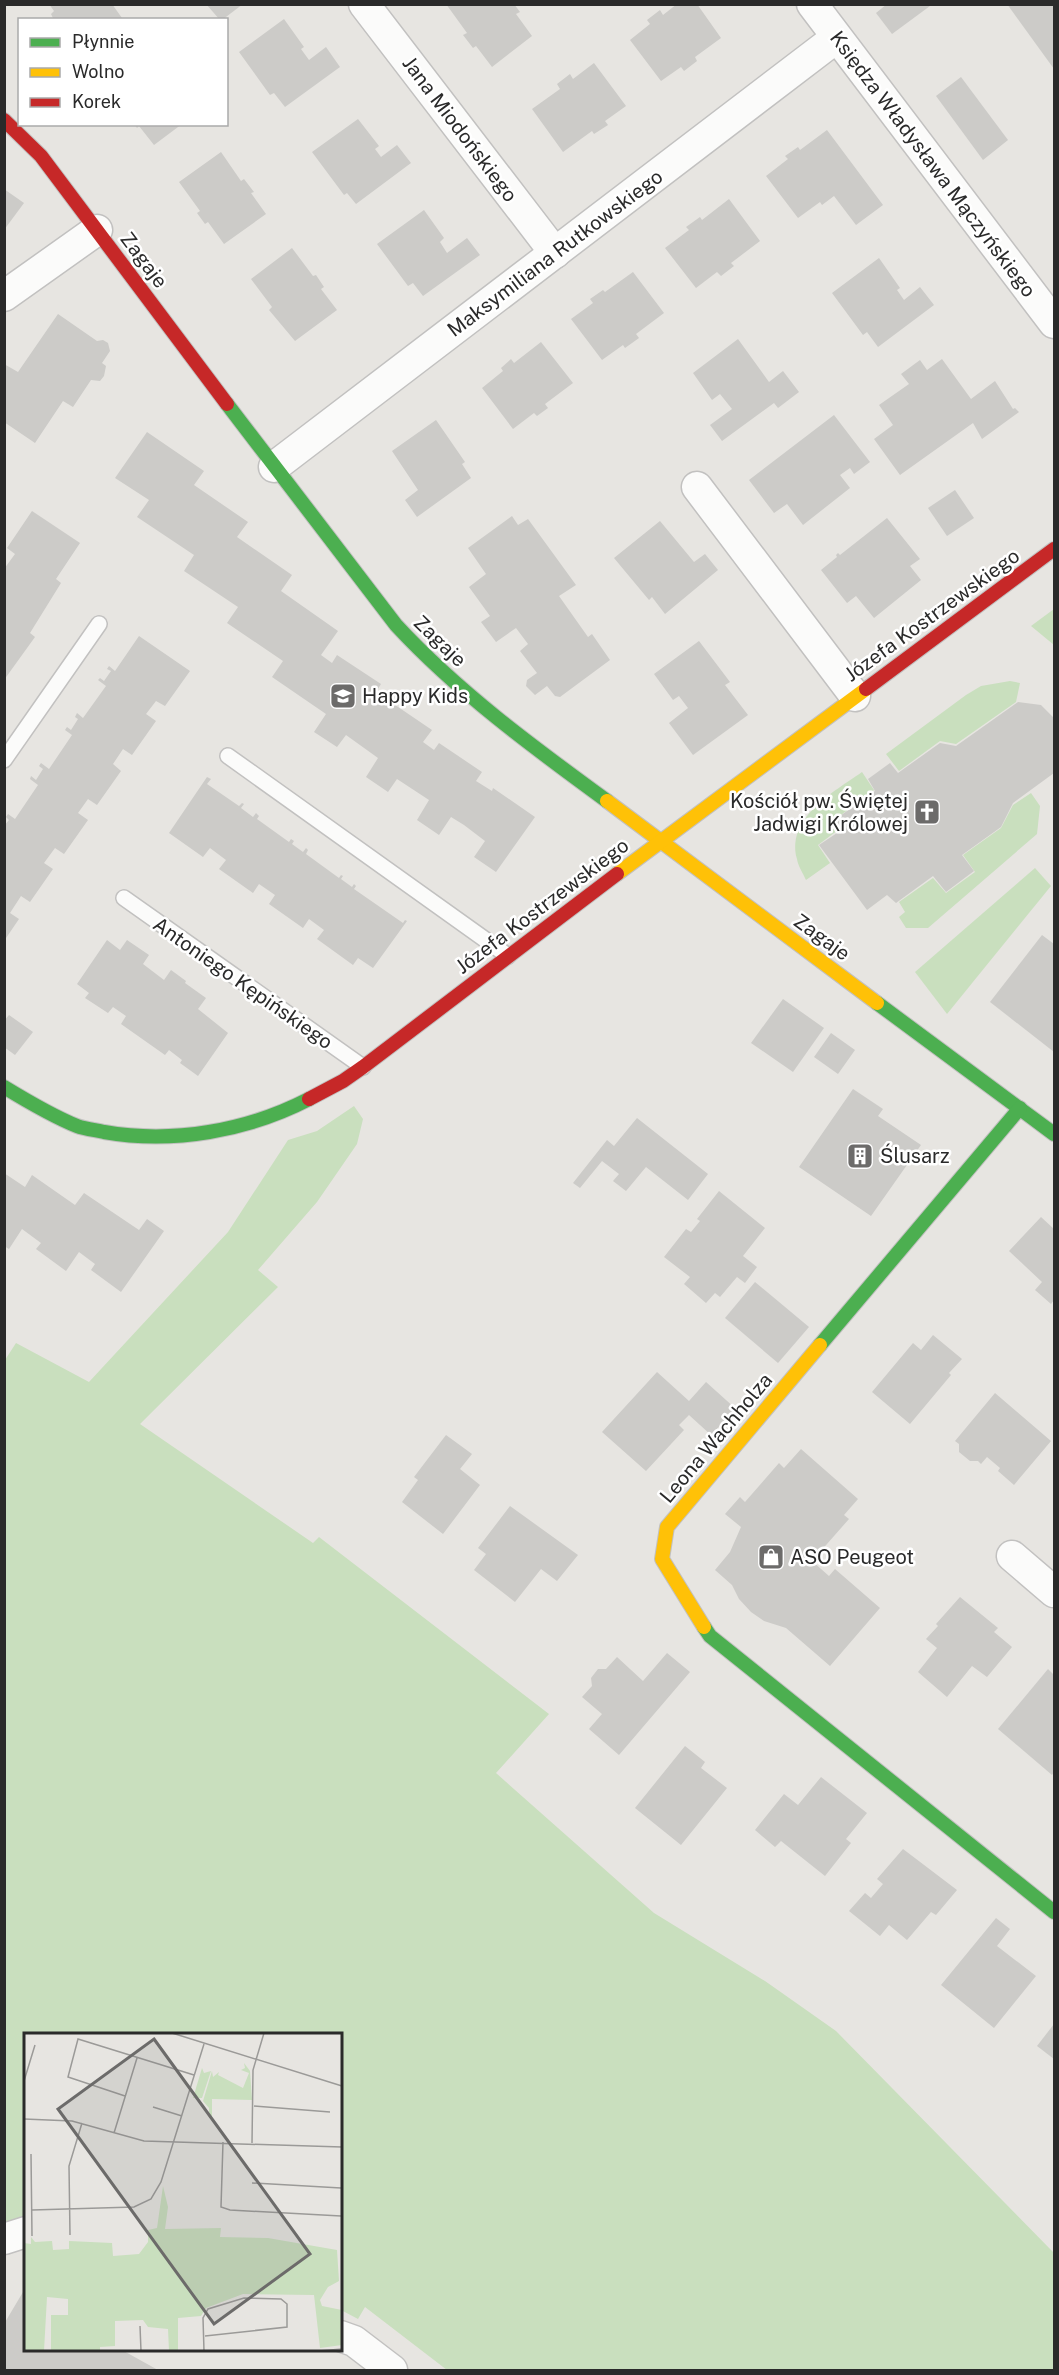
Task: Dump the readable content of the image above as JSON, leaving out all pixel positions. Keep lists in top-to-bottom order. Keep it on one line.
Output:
{"streets":{"street":["Jana Miodońskiego","Księdza Władysława Mączyńskiego","Maksymiliana Rutkowskiego","Zagaje","Józefa Kostrzewskiego","Leona Wachholza"],"lane":["Antoniego Kępińskiego"]},"crossings":[["Jana Miodońskiego","Maksymiliana Rutkowskiego"],["Księdza Władysława Mączyńskiego","Maksymiliana Rutkowskiego"],["Maksymiliana Rutkowskiego","Zagaje"],["Zagaje","Józefa Kostrzewskiego"],["Zagaje","Leona Wachholza"],["Józefa Kostrzewskiego","Antoniego Kępińskiego"]],"places":{"school or university":["Happy Kids"],"church":["Kościół pw. Świętej Jadwigi Królowej"],"building":["Ślusarz"],"shop":["ASO Peugeot"]},"legend":["Płynnie","Wolno","Korek"]}
